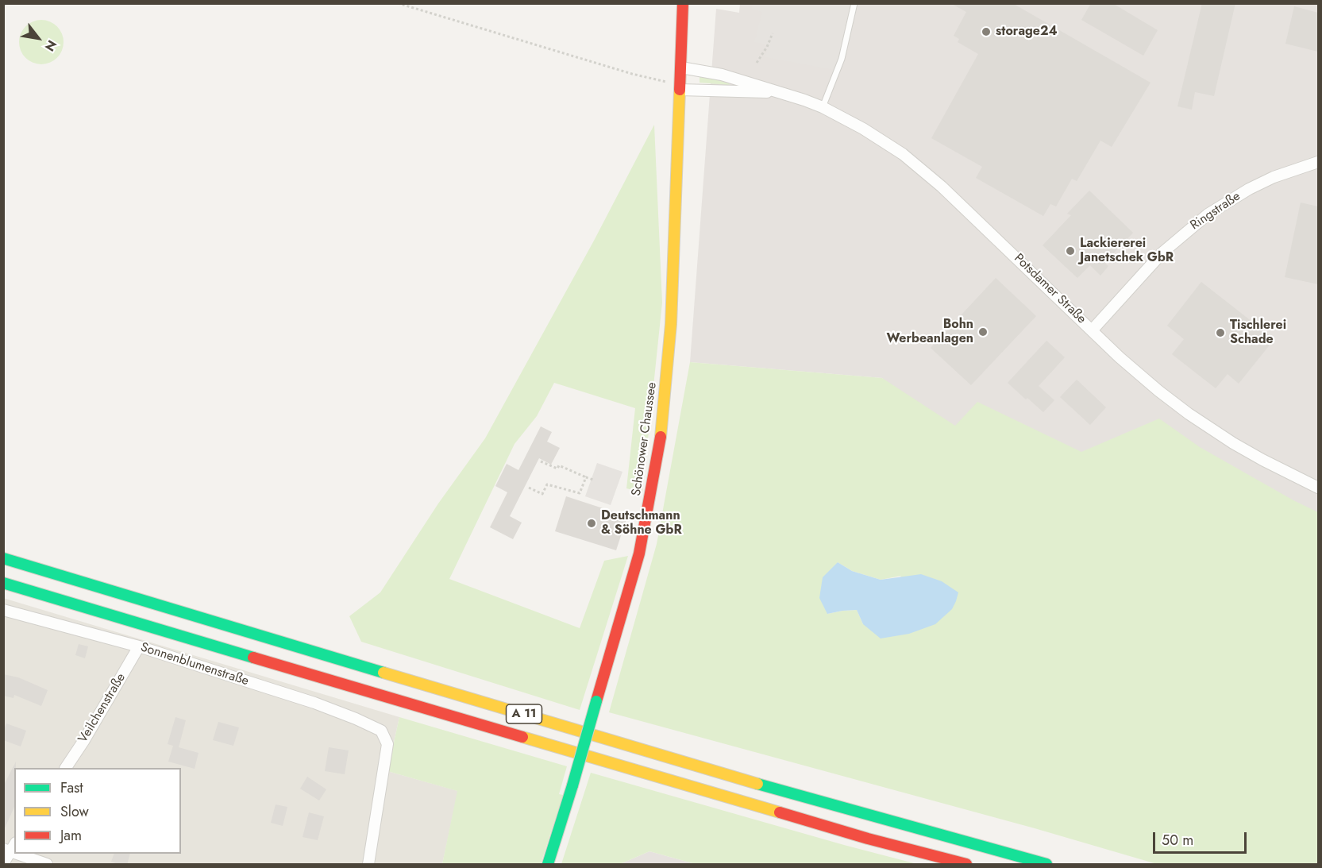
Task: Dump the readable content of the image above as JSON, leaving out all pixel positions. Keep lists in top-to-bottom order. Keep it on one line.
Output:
{"streets":{"main road":["Schönower Chaussee","A 11"],"street":["Ringstraße","Potsdamer Straße","Sonnenblumenstraße","Veilchenstraße"]},"crossings":[["Ringstraße","Potsdamer Straße"],["Potsdamer Straße","Schönower Chaussee"],["Sonnenblumenstraße","Veilchenstraße"]],"places":["storage24","Lackiererei Janetschek GbR","Bohn Werbeanlagen","Tischlerei Schade","Deutschmann & Söhne GbR"],"legend":["Fast","Slow","Jam"],"scale_bar":"50 m","north":"bottom right"}
